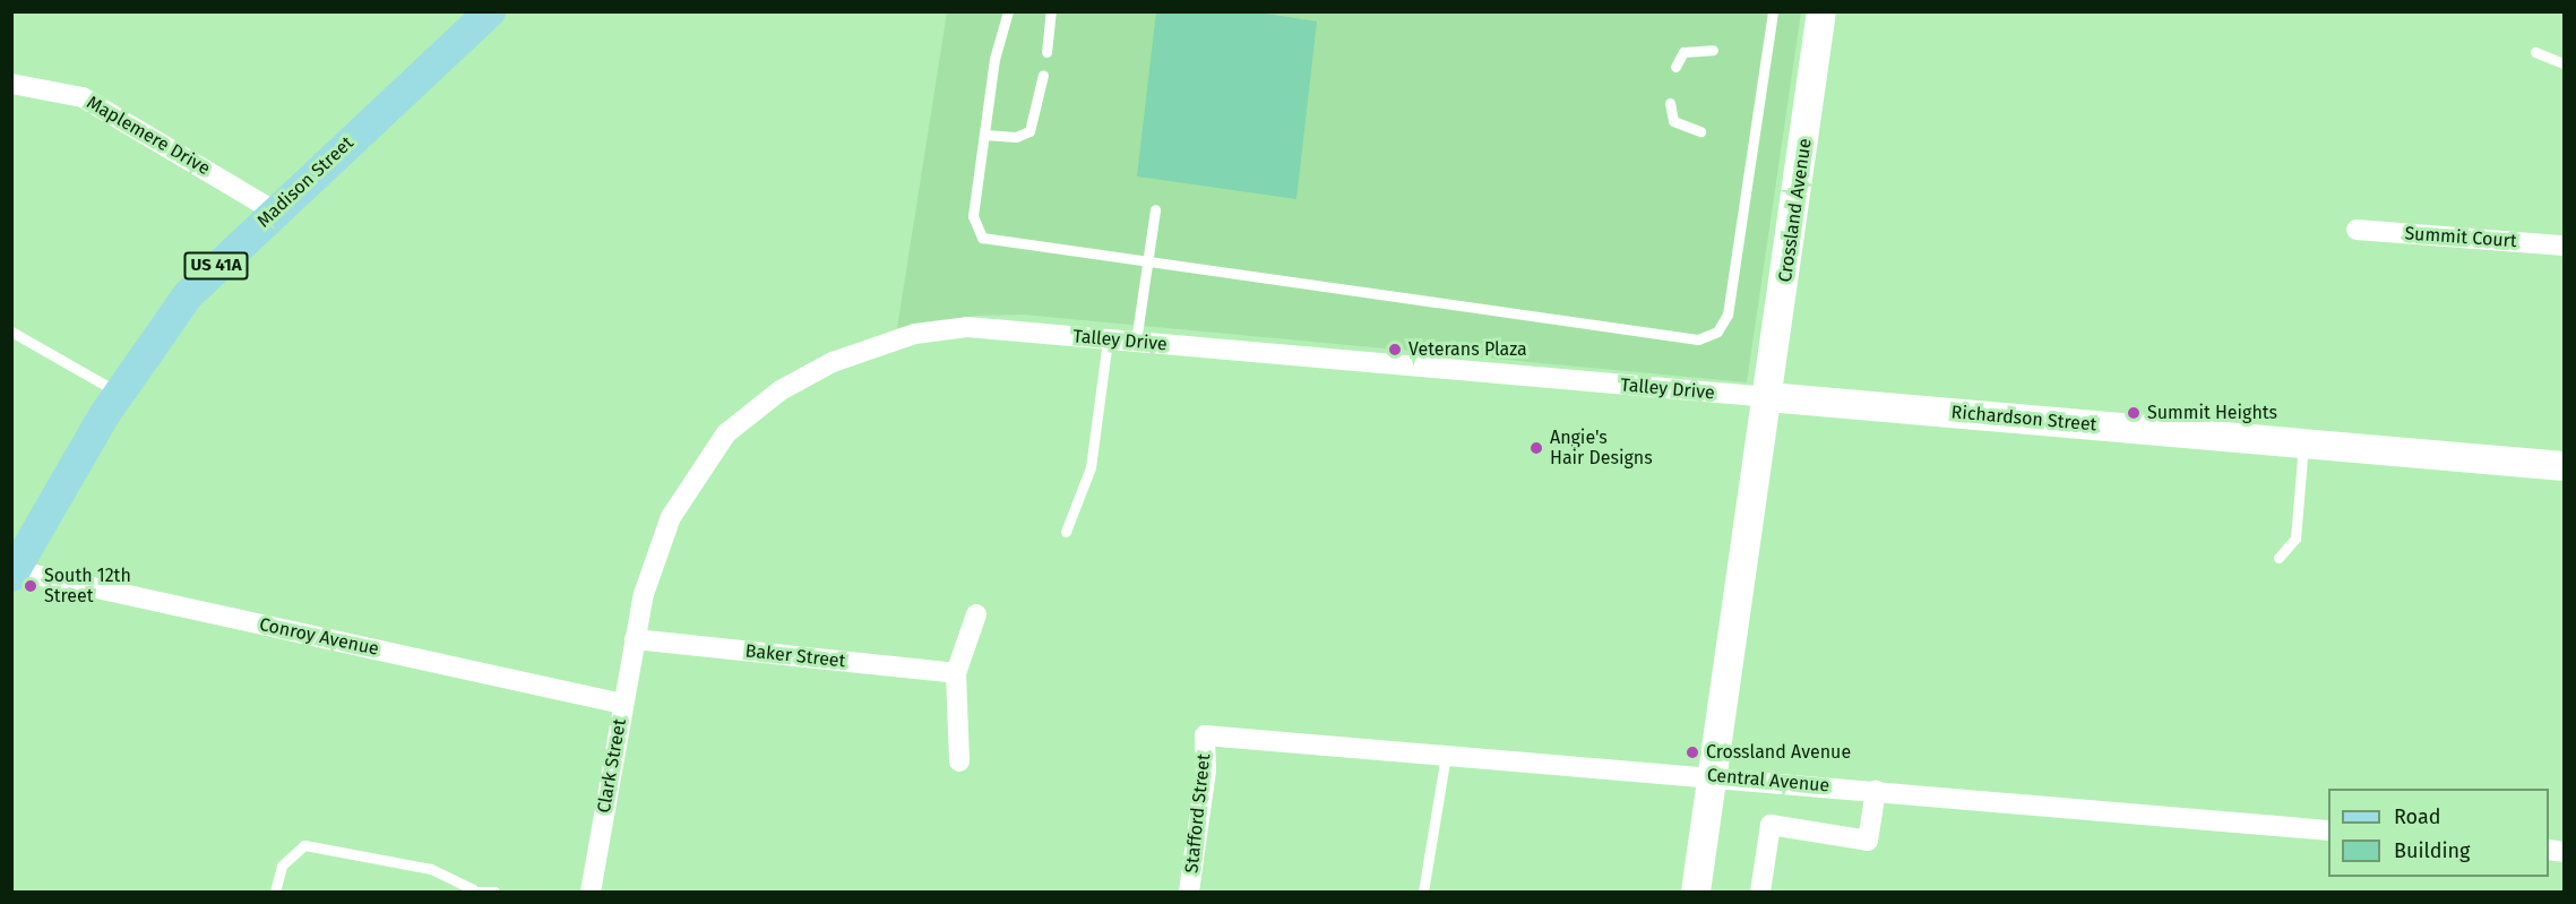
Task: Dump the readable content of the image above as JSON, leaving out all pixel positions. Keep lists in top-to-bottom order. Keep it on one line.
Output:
{"streets":{"main road":["Madison Street","Crossland Avenue","US 41A","Richardson Street"],"street":["Maplemere Drive","Summit Court","Talley Drive","Conroy Avenue","Baker Street","Clark Street","Central Avenue","Stafford Street"]},"crossings":[["Maplemere Drive","Madison Street"],["Madison Street","Conroy Avenue"],["Crossland Avenue","Talley Drive"],["Crossland Avenue","Richardson Street"],["Crossland Avenue","Central Avenue"],["Talley Drive","Richardson Street"],["Talley Drive","Baker Street"],["Talley Drive","Clark Street"],["Conroy Avenue","Clark Street"],["Baker Street","Clark Street"],["Central Avenue","Stafford Street"]],"places":["Veterans Plaza","Summit Heights","Angie's Hair Designs","South 12th Street","Crossland Avenue"],"legend":["Road","Building"]}
